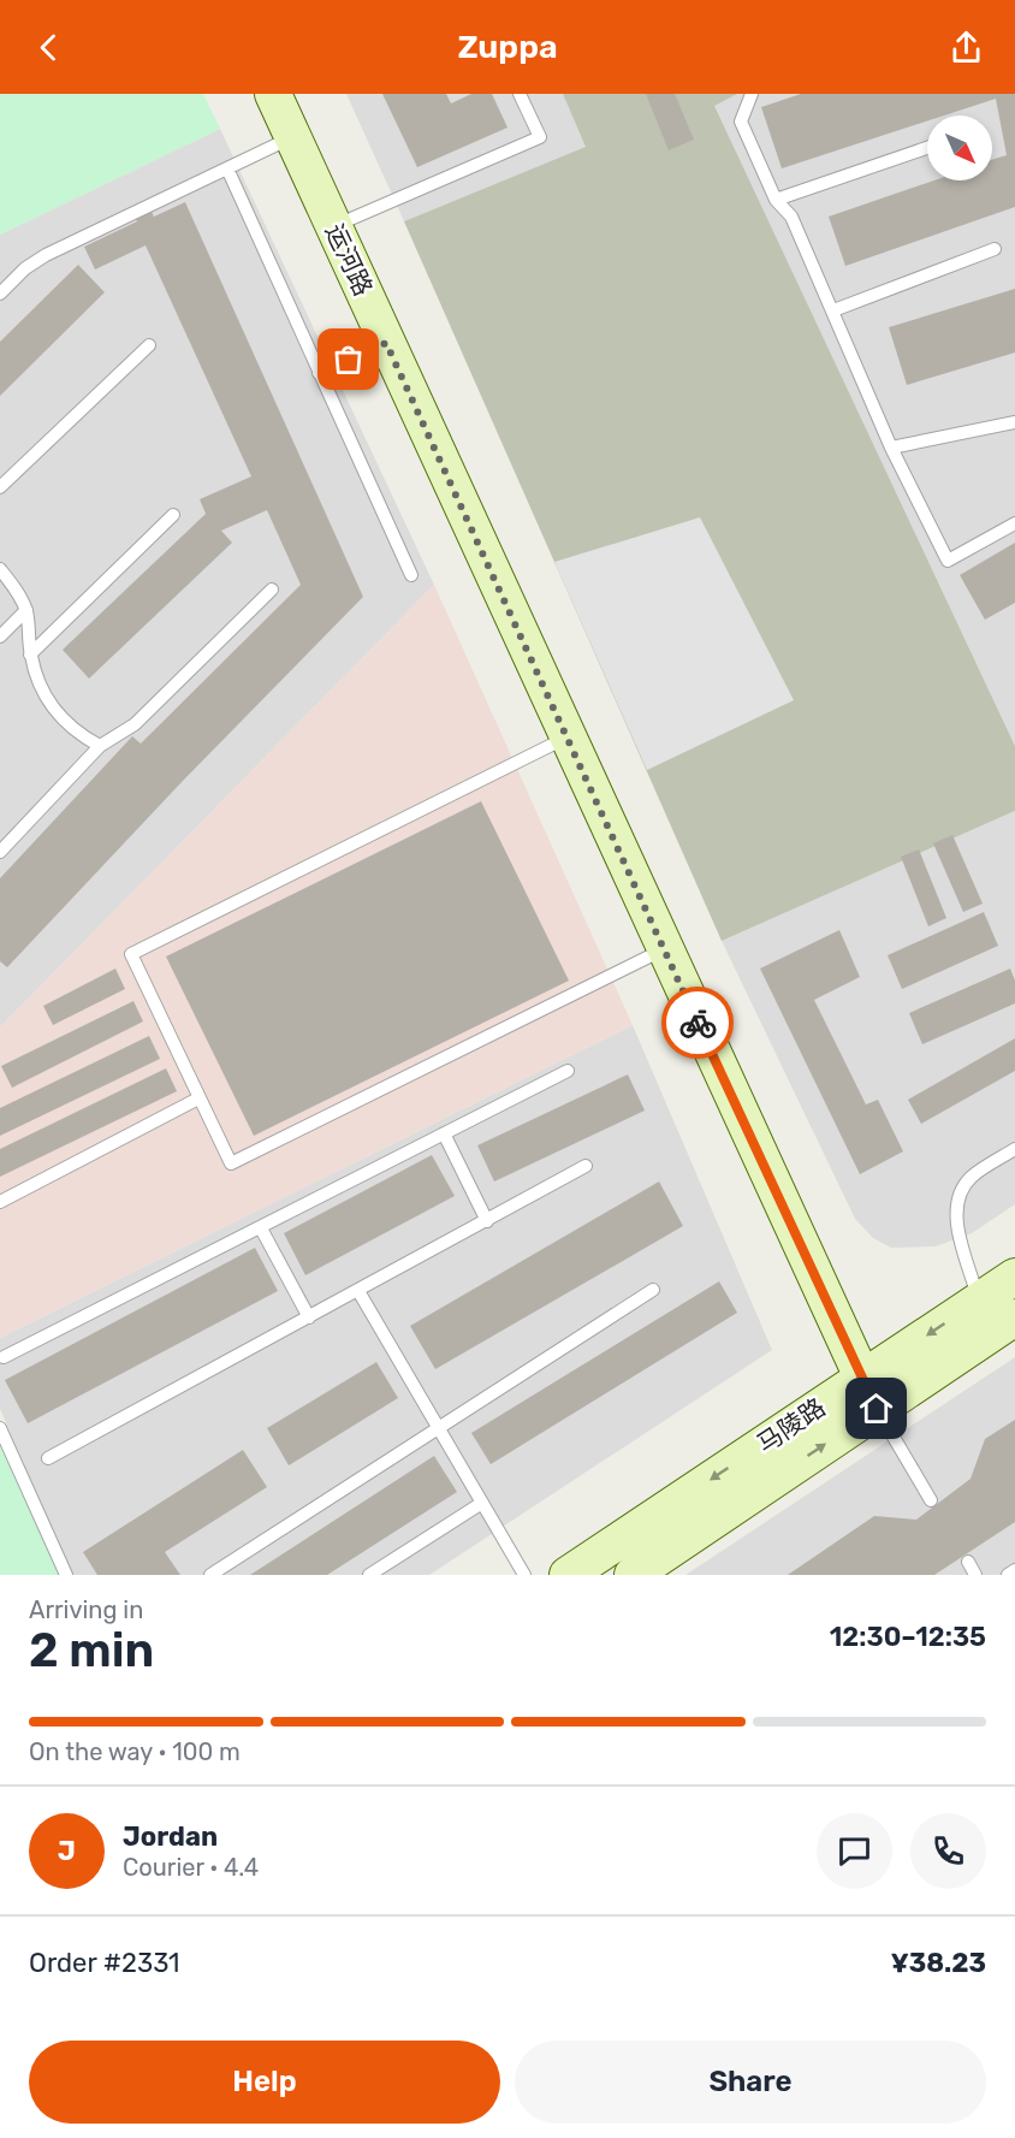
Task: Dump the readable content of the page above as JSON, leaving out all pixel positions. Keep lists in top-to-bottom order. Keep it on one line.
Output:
{"streets":{"street":["运河路","马陵路"]},"crossings":[["运河路","马陵路"]],"north":"bottom right","page":{"header":"Zuppa","heading":["2 min","Arriving in","12:30–12:35"],"panel":["Jordan","Courier · 4.4","Order #2331","¥38.23"],"bar":"On the way · 100 m","round":"J","buttons":["Help","Share"]}}
